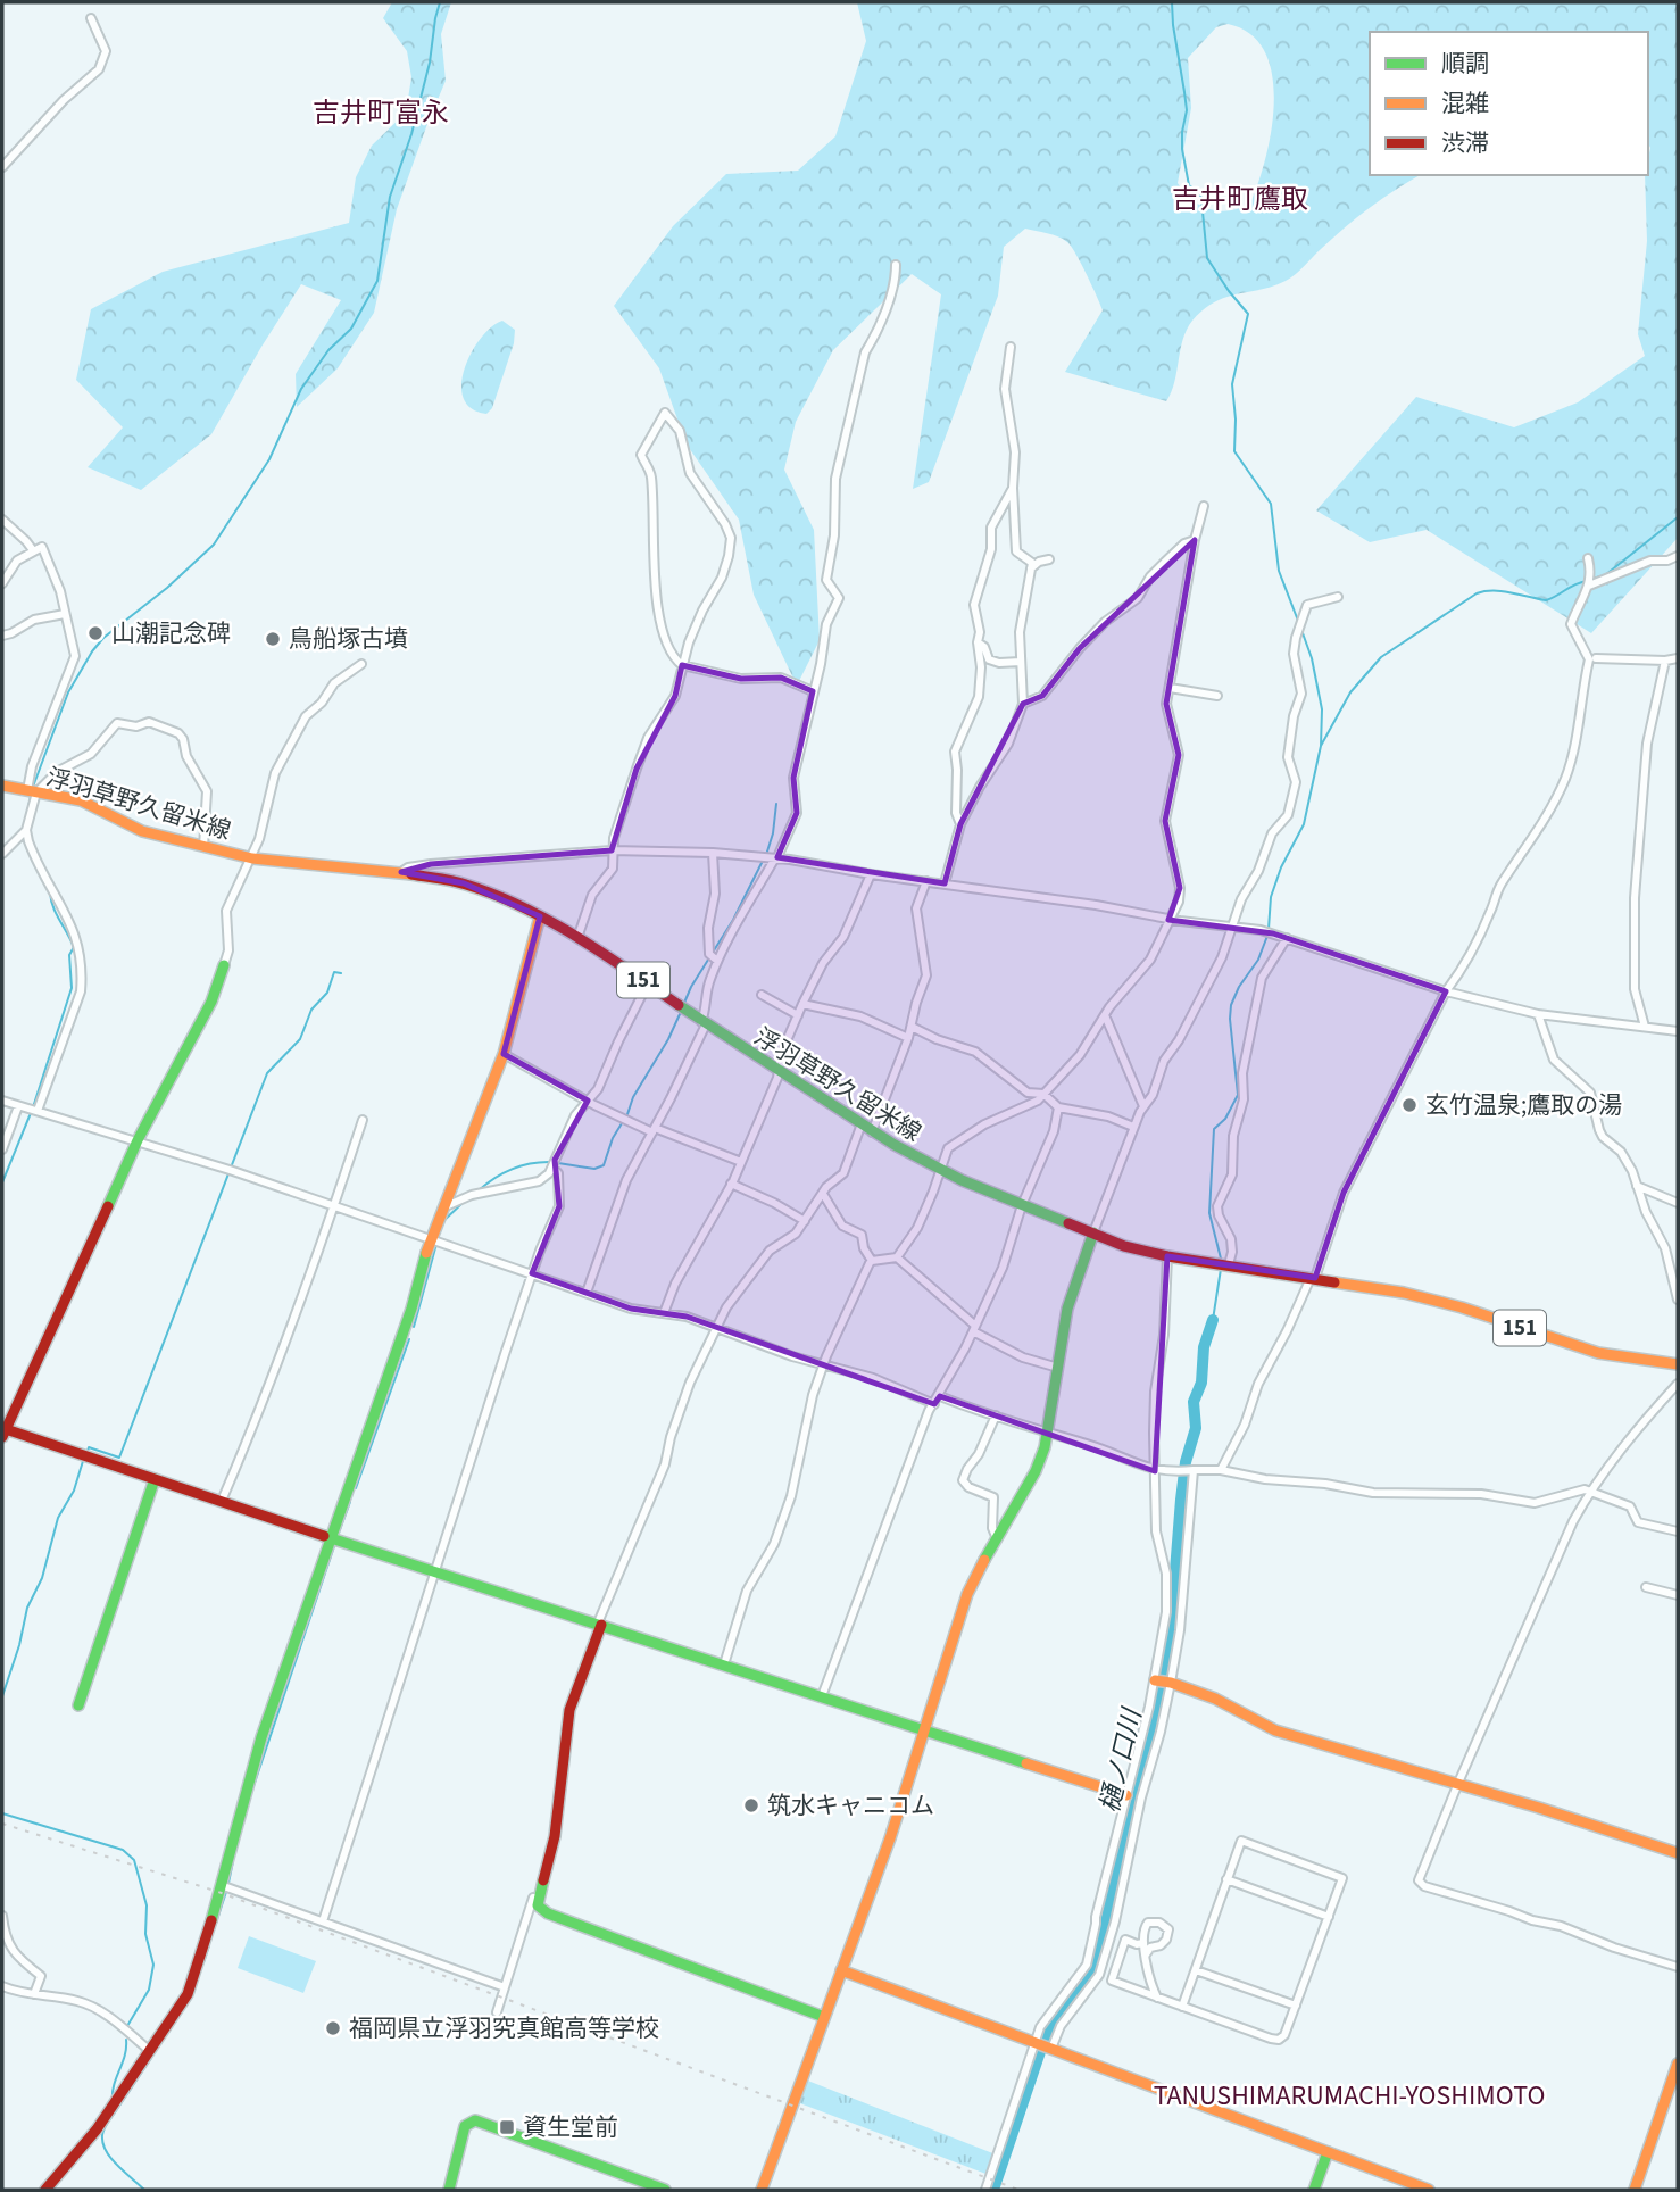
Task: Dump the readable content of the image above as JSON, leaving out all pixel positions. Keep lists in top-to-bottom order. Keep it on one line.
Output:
{"streets":{"street":["浮羽草野久留米線","151"]},"districts":["吉井町富永","吉井町鷹取","TANUSHIMARUMACHI-YOSHIMOTO"],"water":["樋ノ口川"],"places":{"other":["山潮記念碑","鳥船塚古墳","玄竹温泉;鷹取の湯","筑水キャニコム","福岡県立浮羽究真館高等学校"],"transit":["資生堂前"]},"legend":["順調","混雑","渋滞"]}
